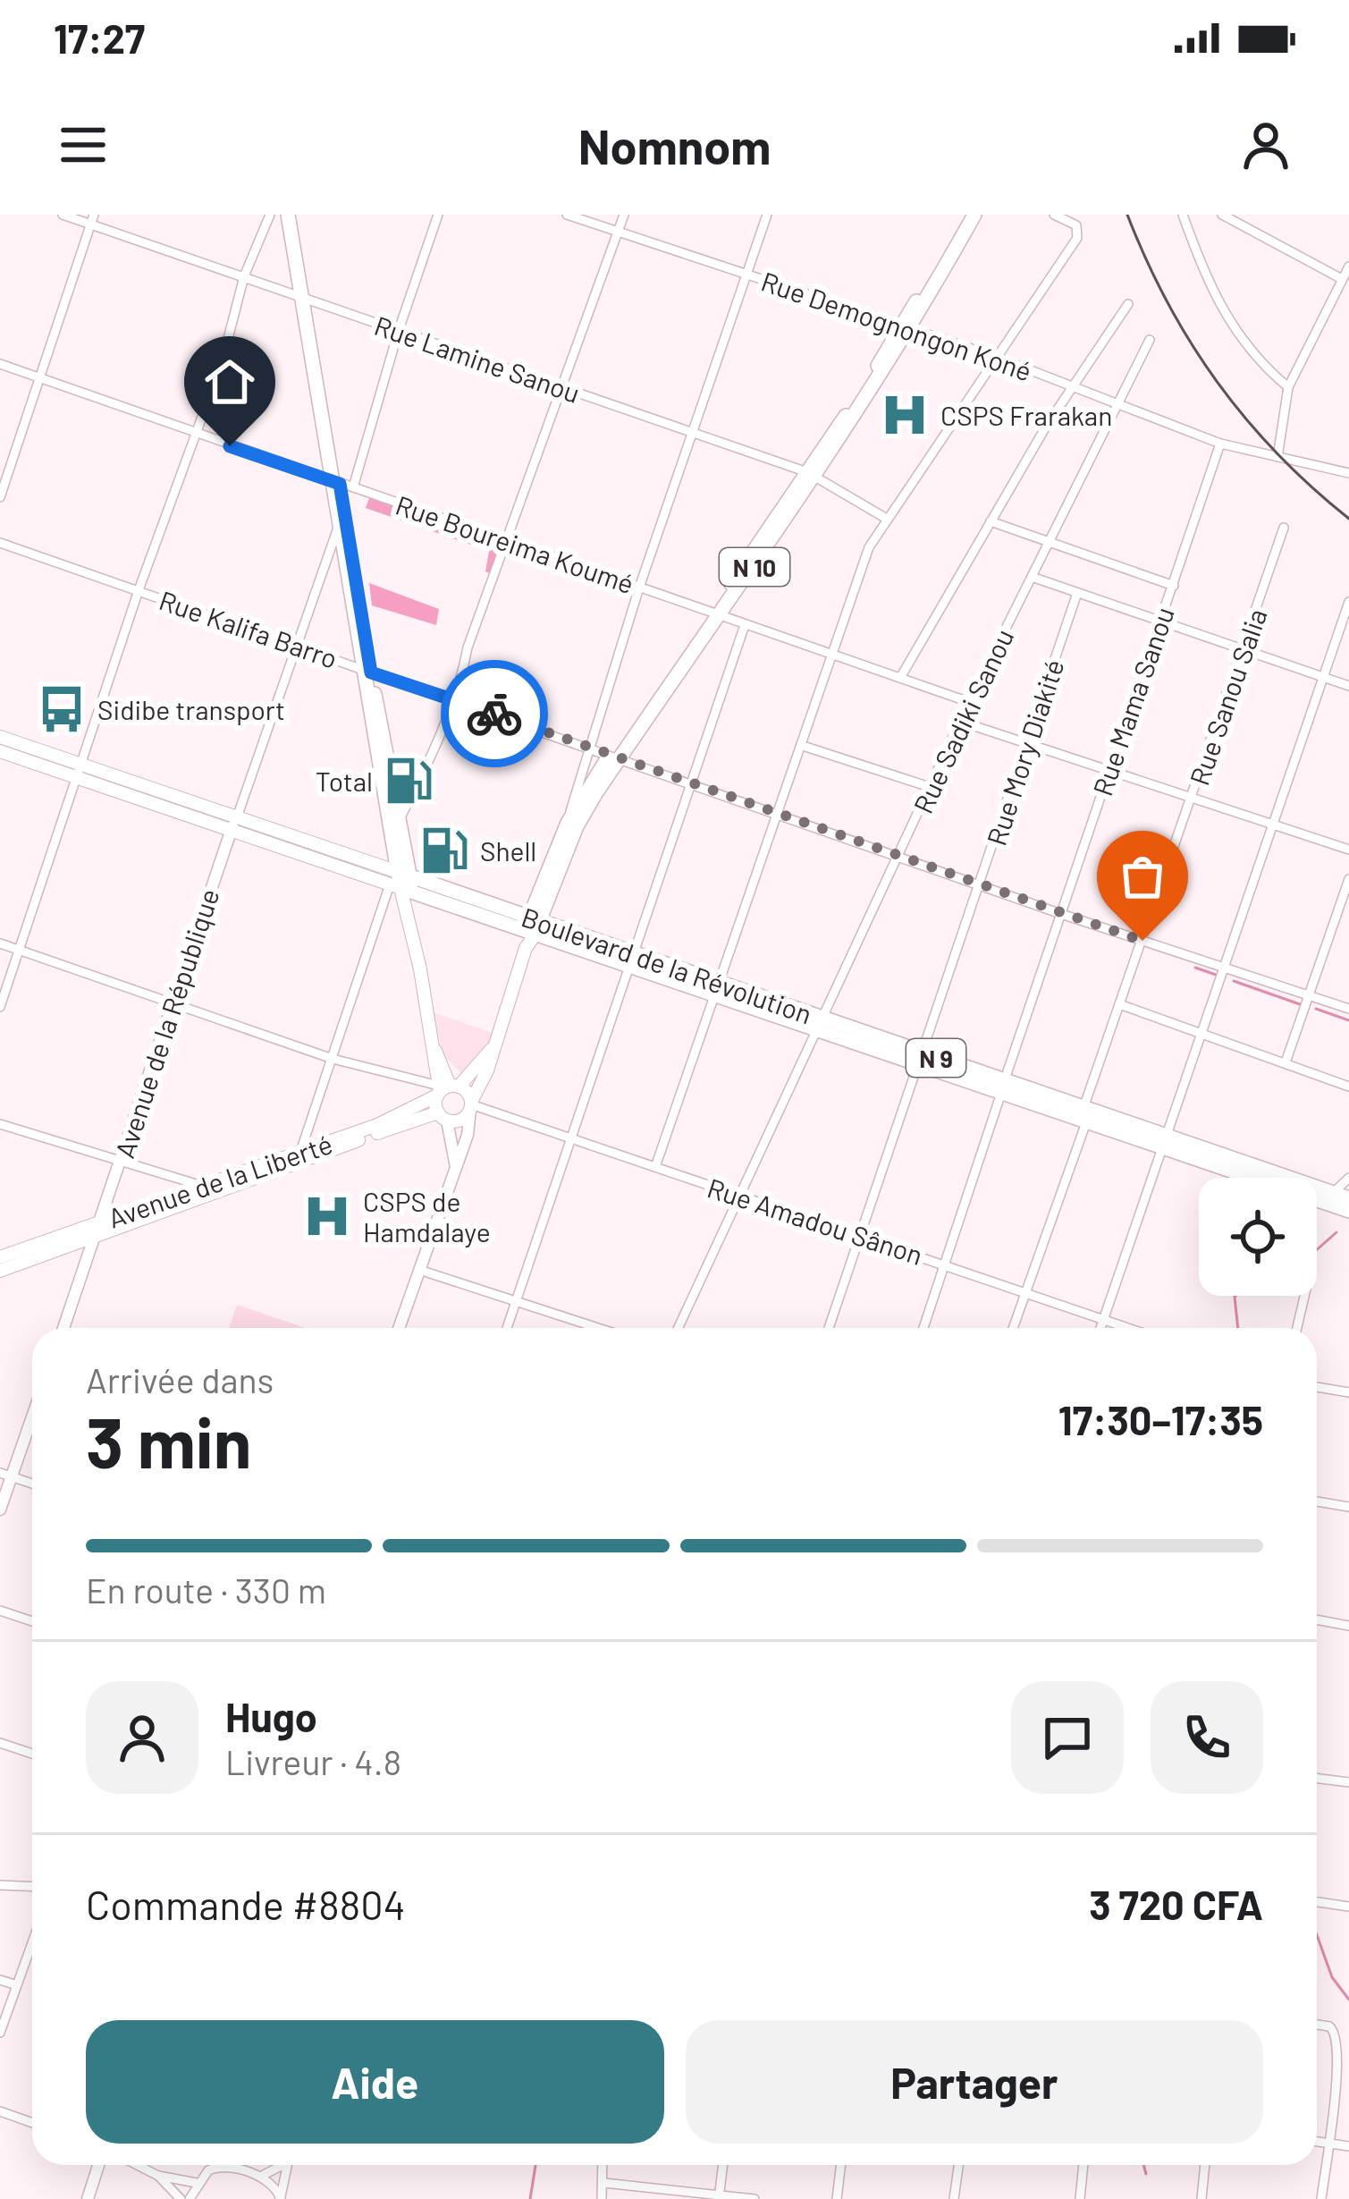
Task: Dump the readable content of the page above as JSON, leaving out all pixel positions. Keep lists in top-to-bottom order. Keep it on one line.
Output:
{"streets":{"main road":["N 10","Boulevard de la Révolution","N 9","Avenue de la Liberté"],"street":["Rue Demognongon Koné","Rue Lamine Sanou","Rue Boureima Koumé","Rue Kalifa Barro","Rue Sanou Salia","Rue Mama Sanou","Rue Sadiki Sanou","Rue Mory Diakité","Avenue de la République","Rue Amadou Sânon"]},"crossings":[["Rue Demognongon Koné","N 10"],["Rue Demognongon Koné","Rue Mama Sanou"],["Rue Demognongon Koné","Rue Sadiki Sanou"],["Rue Lamine Sanou","N 10"],["Rue Boureima Koumé","N 10"],["Rue Boureima Koumé","Rue Sadiki Sanou"],["N 10","Rue Kalifa Barro"],["N 10","Boulevard de la Révolution"],["N 10","Avenue de la Liberté"],["N 10","Rue Amadou Sânon"],["Rue Kalifa Barro","Rue Sanou Salia"],["Rue Kalifa Barro","Rue Mama Sanou"],["Rue Kalifa Barro","Rue Sadiki Sanou"],["Rue Kalifa Barro","Rue Mory Diakité"],["Rue Sanou Salia","Boulevard de la Révolution"],["Rue Sanou Salia","Rue Amadou Sânon"],["Rue Mama Sanou","Boulevard de la Révolution"],["Rue Mama Sanou","Rue Amadou Sânon"],["Rue Sadiki Sanou","Boulevard de la Révolution"],["Rue Sadiki Sanou","Rue Amadou Sânon"],["Rue Mory Diakité","Boulevard de la Révolution"],["Rue Mory Diakité","Rue Amadou Sânon"],["Boulevard de la Révolution","Avenue de la République"],["Boulevard de la Révolution","N 9"],["Avenue de la République","Avenue de la Liberté"],["Avenue de la Liberté","Rue Amadou Sânon"]],"places":{"hospital":["CSPS Frarakan","CSPS de Hamdalaye"],"bus stop":["Sidibe transport"],"fuel station":["Total","Shell"]},"page":{"status":"17:27","header":"Nomnom","heading":["3 min","Arrivée dans","17:30–17:35"],"panel":["Hugo","Livreur · 4.8","Commande #8804","3 720 CFA"],"bar":"En route · 330 m","buttons":["Aide","Partager"]}}
